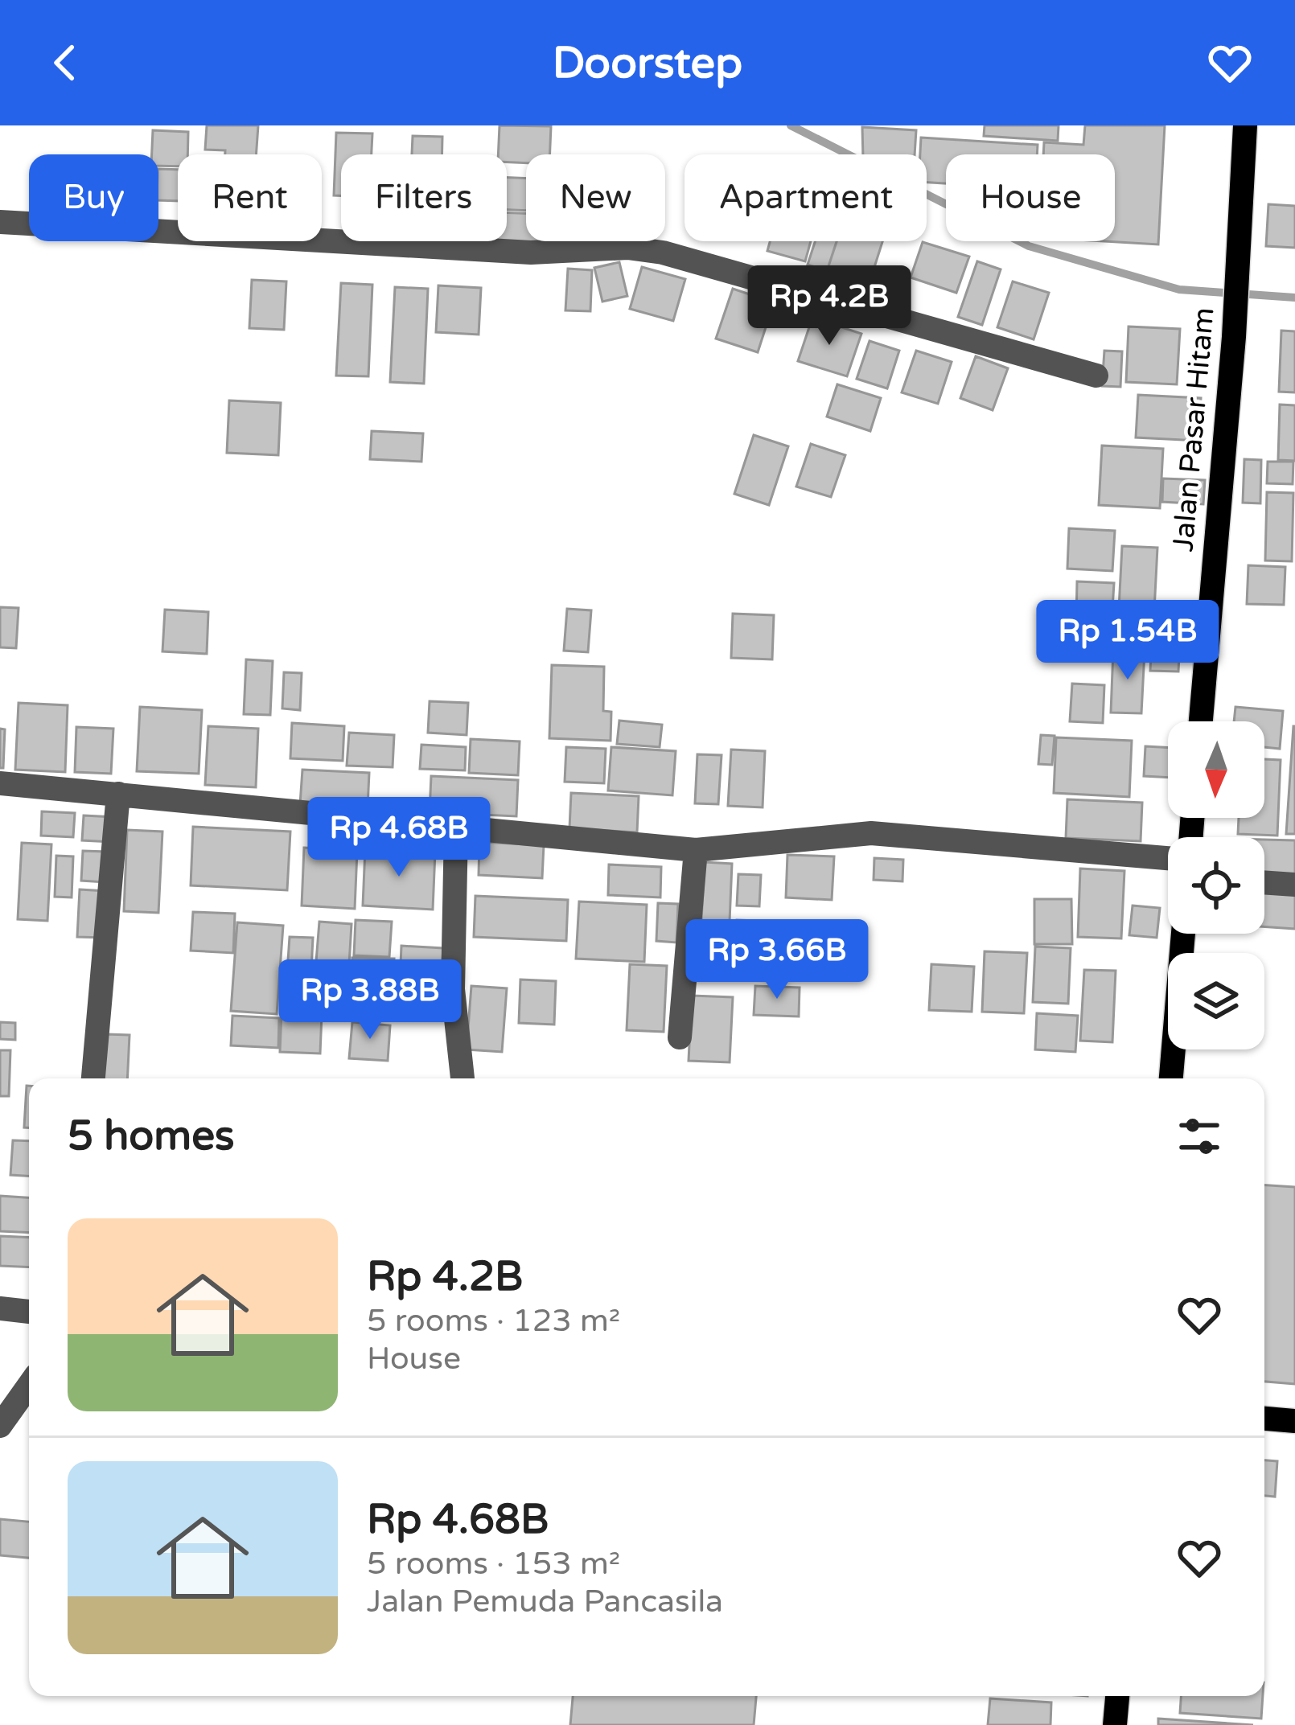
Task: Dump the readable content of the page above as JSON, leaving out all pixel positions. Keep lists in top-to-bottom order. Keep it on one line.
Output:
{"streets":{"main road":["Jalan Pasar Hitam"]},"north":"bottom","page":{"header":"Doorstep","chip":["Buy","Rent","Filters","New","Apartment","House"],"price":["Rp 4.2B","Rp 1.54B","Rp 4.68B","Rp 3.66B","Rp 3.88B"],"heading":"5 homes","list":[{"name":"Rp 4.2B","note":"5 rooms · 123 m² · House"},{"name":"Rp 4.68B","note":"5 rooms · 153 m² · Jalan Pemuda Pancasila"}]}}
